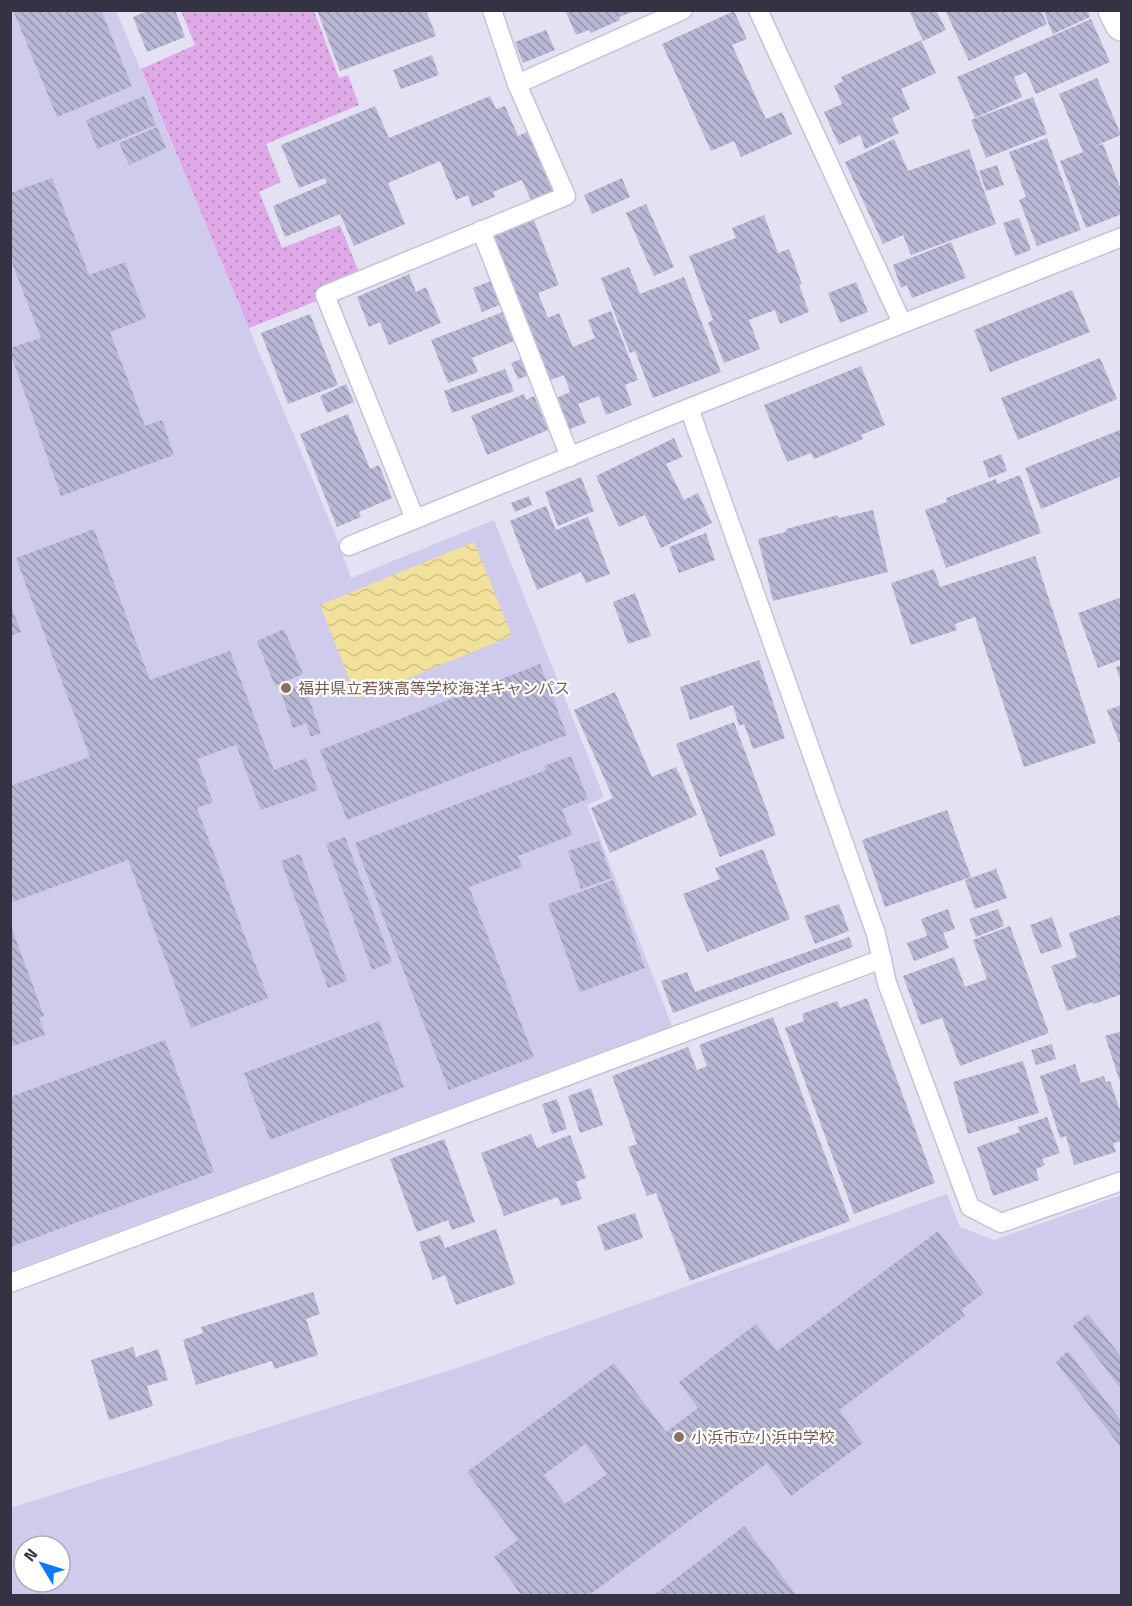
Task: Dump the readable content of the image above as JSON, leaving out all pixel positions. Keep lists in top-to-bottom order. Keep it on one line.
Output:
{"places":["福井県立若狭高等学校海洋キャンパス","小浜市立小浜中学校"],"north":"top left"}
